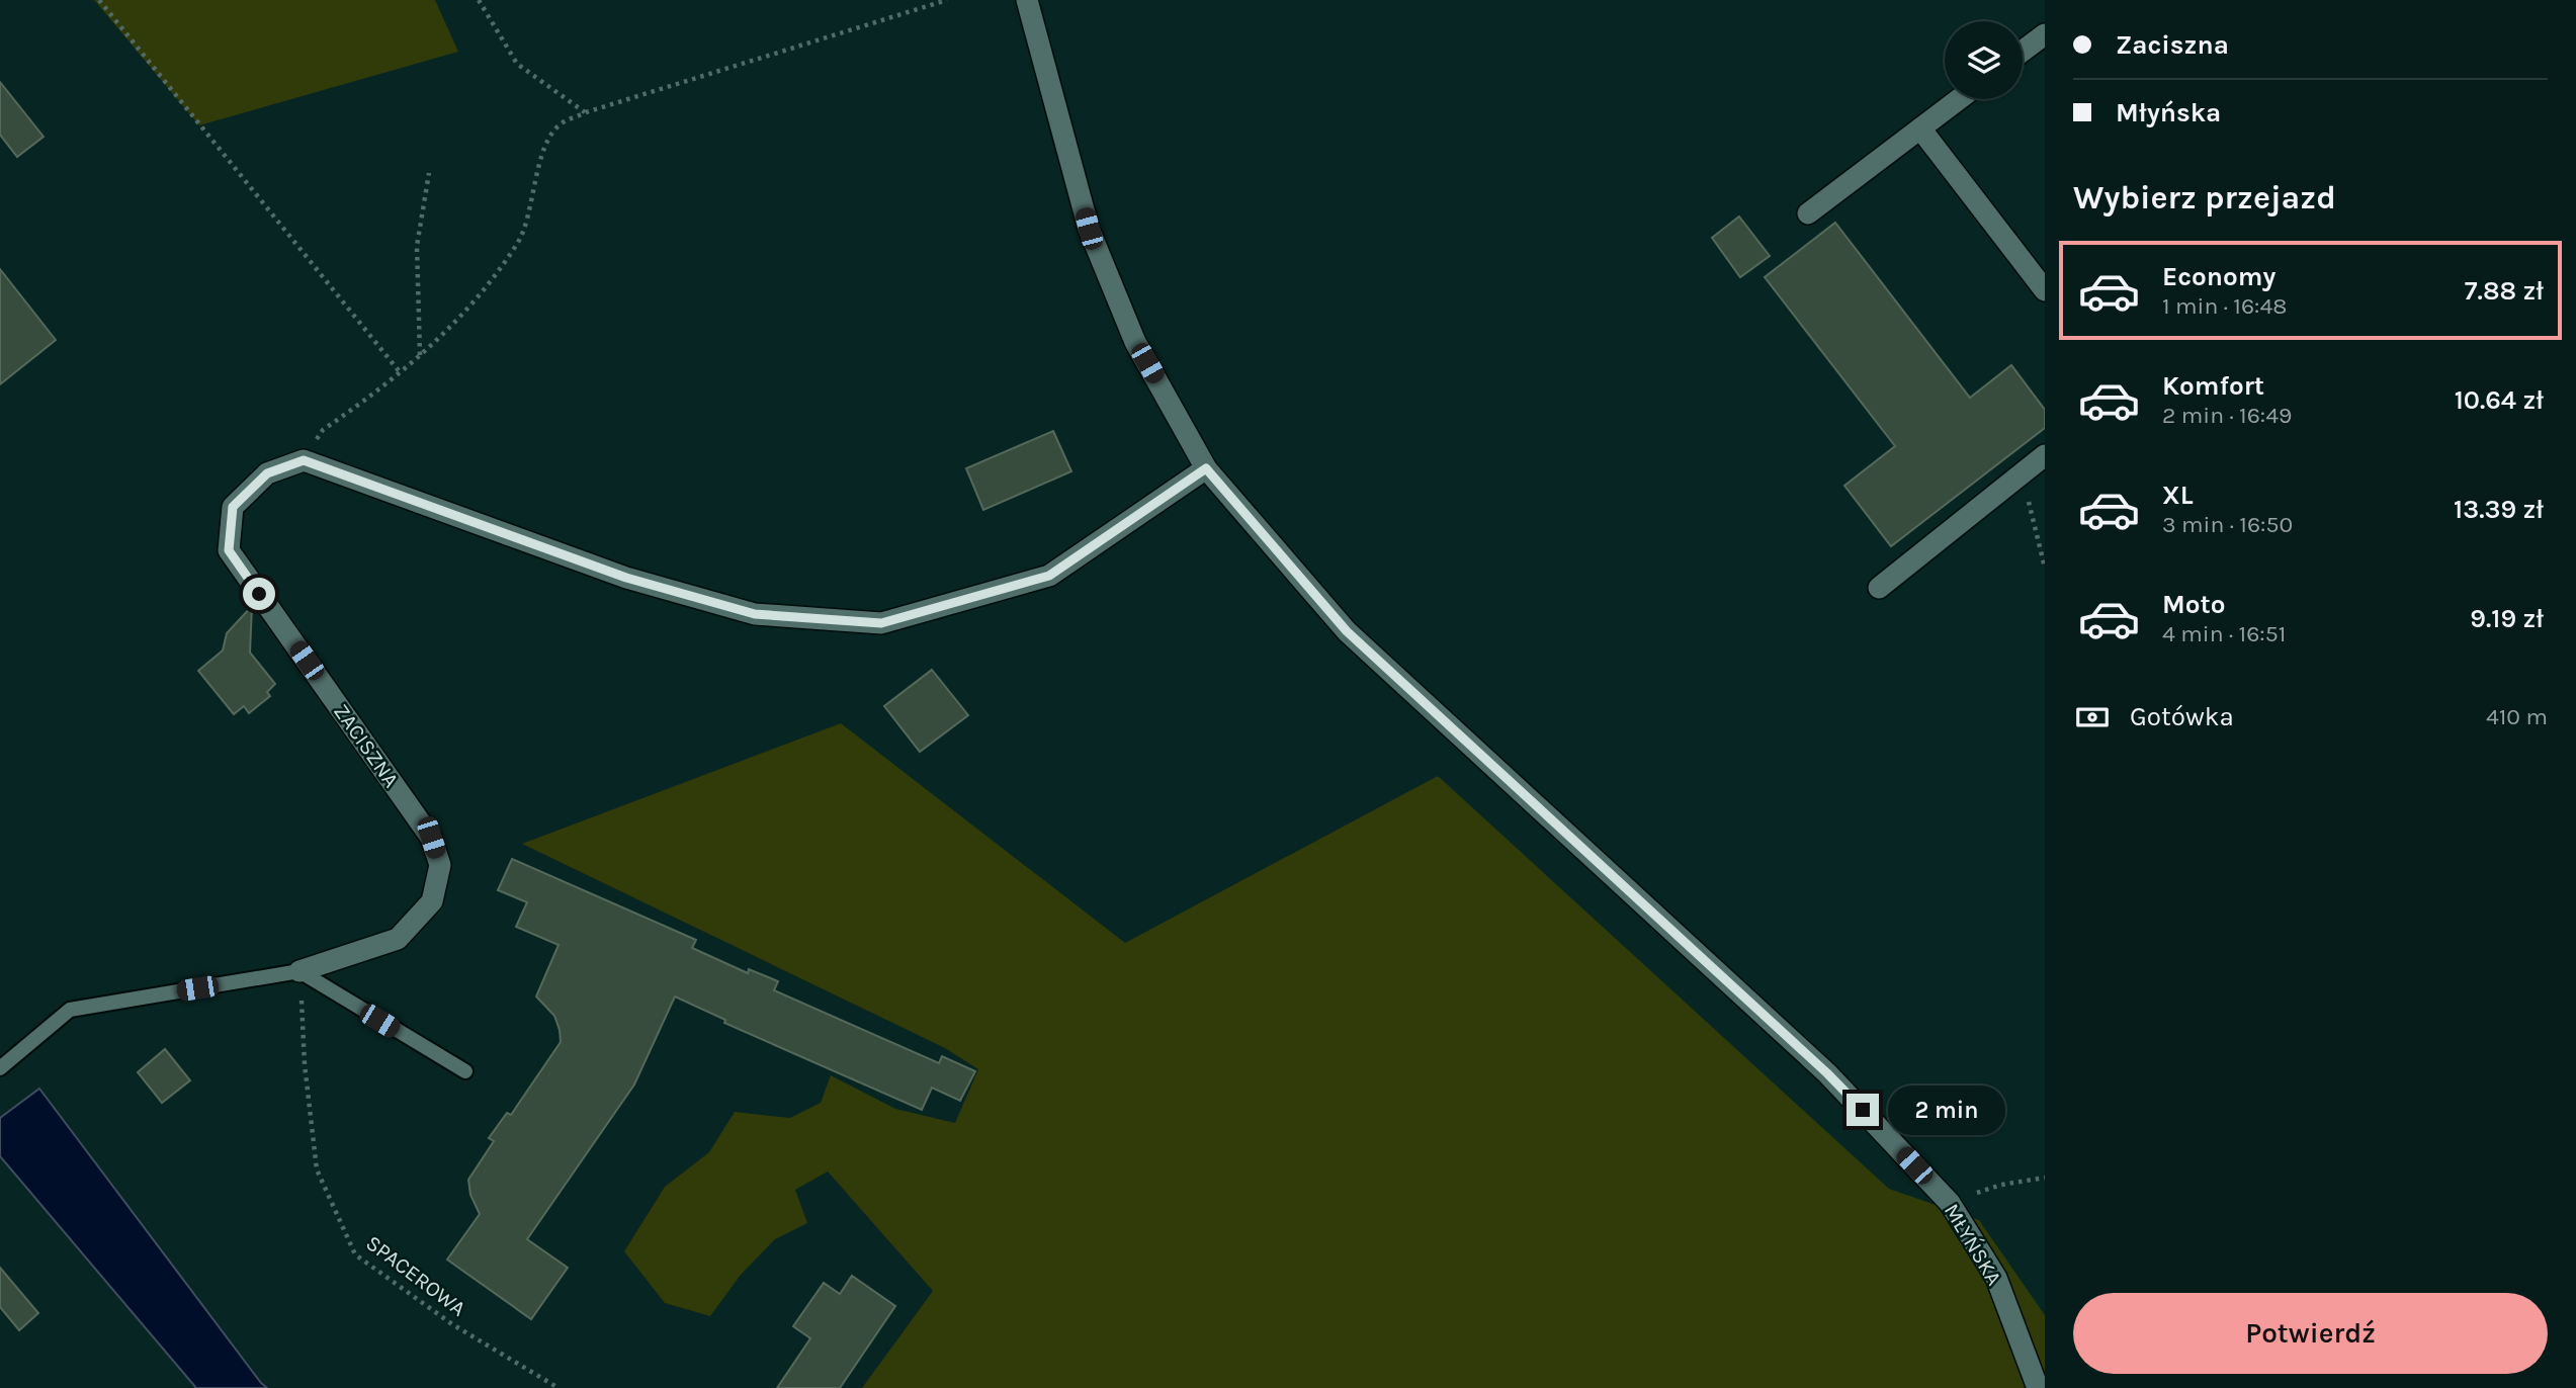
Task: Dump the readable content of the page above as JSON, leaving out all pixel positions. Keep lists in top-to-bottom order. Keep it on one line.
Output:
{"streets":{"street":["ZACISZNA","MŁYŃSKA"],"path":["SPACEROWA"]},"crossings":[["ZACISZNA","SPACEROWA"]],"page":{"banner":["Zaciszna","Młyńska"],"heading":"Wybierz przejazd","list":[{"name":"Economy","note":"1 min · 16:48","value":"7.88 zł"},{"name":"Komfort","note":"2 min · 16:49","value":"10.64 zł"},{"name":"XL","note":"3 min · 16:50","value":"13.39 zł"},{"name":"Moto","note":"4 min · 16:51","value":"9.19 zł"}],"pay":["Gotówka","410 m"],"bubble":"2 min","buttons":"Potwierdź"}}
